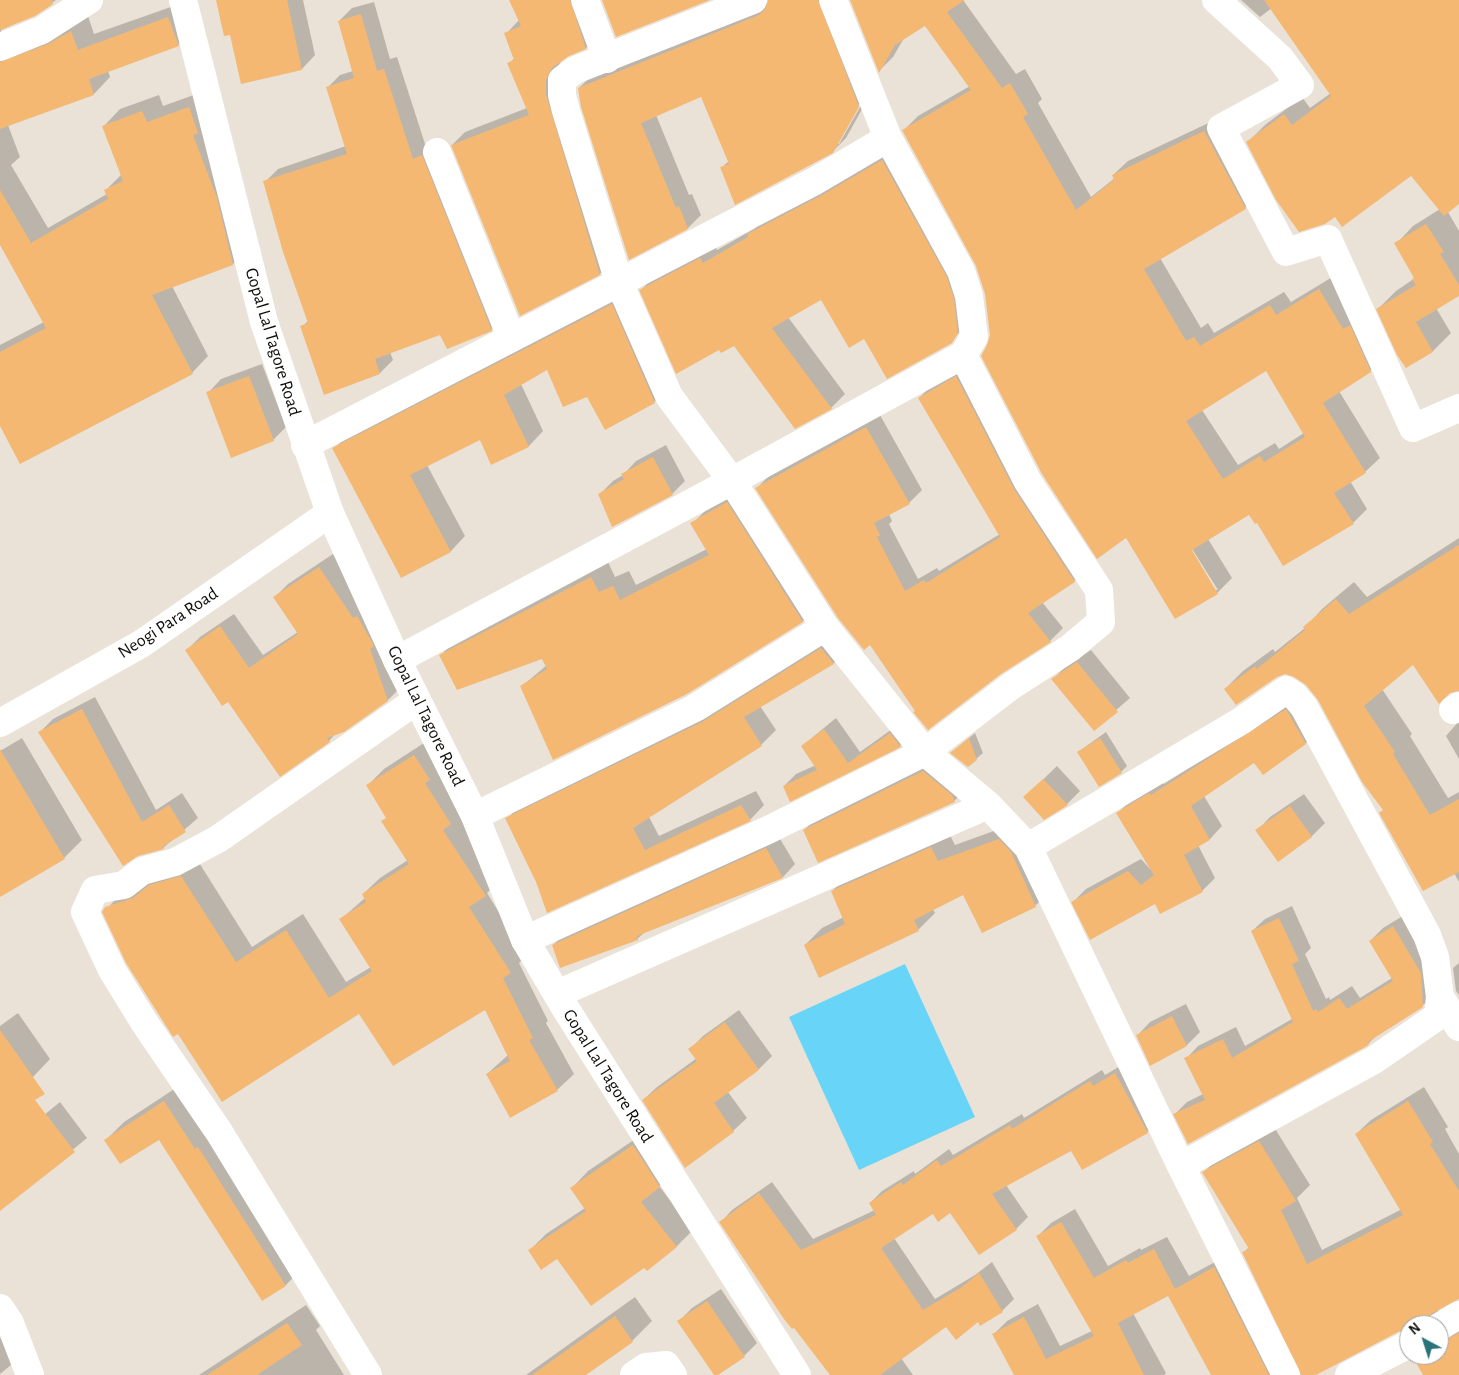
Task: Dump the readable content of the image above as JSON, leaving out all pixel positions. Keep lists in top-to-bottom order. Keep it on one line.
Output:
{"streets":{"street":["Gopal Lal Tagore Road","Neogi Para Road"]},"crossings":[["Gopal Lal Tagore Road","Neogi Para Road"]],"north":"top left"}
